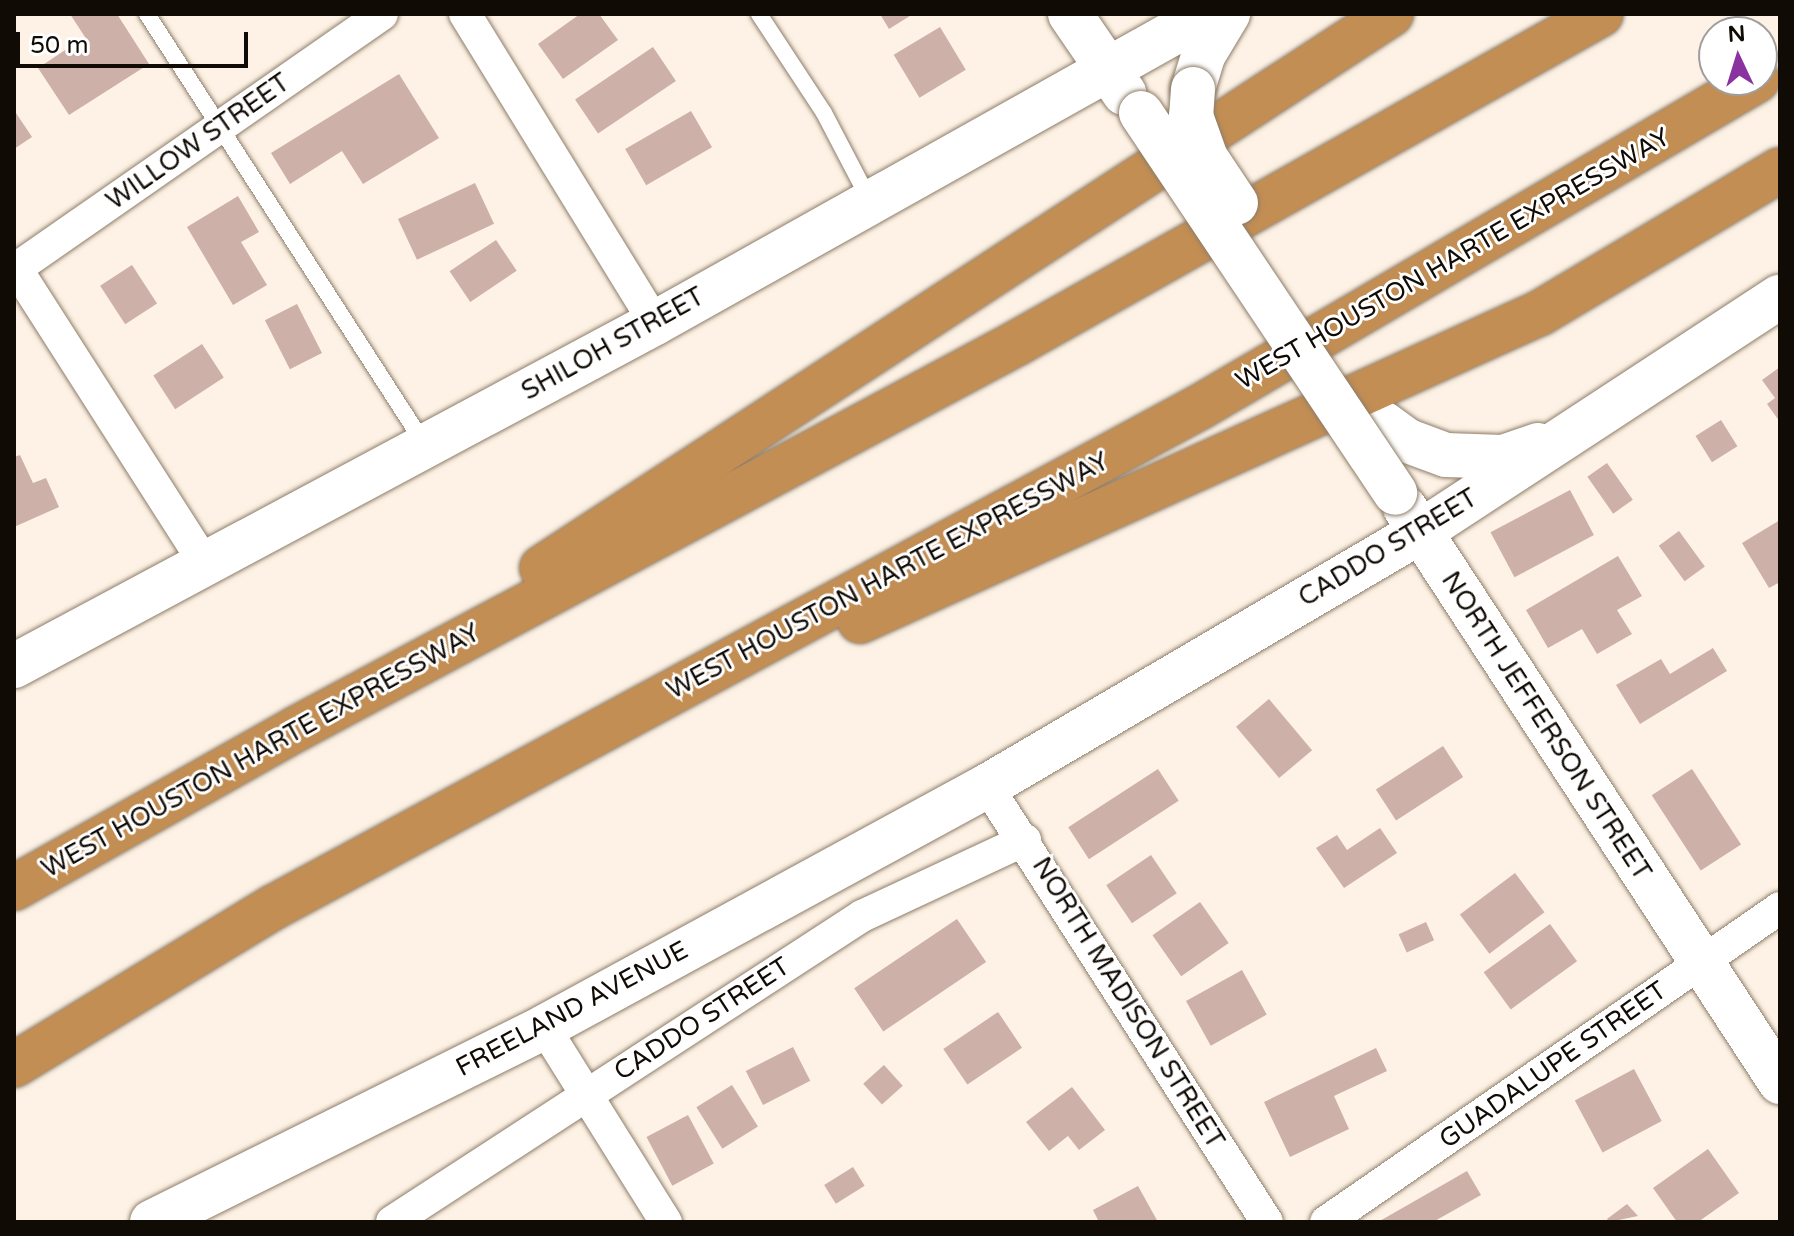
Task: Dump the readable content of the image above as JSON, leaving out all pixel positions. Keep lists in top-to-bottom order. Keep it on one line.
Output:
{"streets":{"highway":["WEST HOUSTON HARTE EXPRESSWAY"],"main road":["SHILOH STREET","CADDO STREET","NORTH JEFFERSON STREET","FREELAND AVENUE"],"street":["WILLOW STREET","NORTH MADISON STREET","GUADALUPE STREET"]},"crossings":[["SHILOH STREET","NORTH JEFFERSON STREET"],["CADDO STREET","NORTH JEFFERSON STREET"],["CADDO STREET","NORTH MADISON STREET"],["CADDO STREET","FREELAND AVENUE"],["NORTH JEFFERSON STREET","GUADALUPE STREET"],["NORTH MADISON STREET","FREELAND AVENUE"]],"scale_bar":"50 m","north":"top"}
